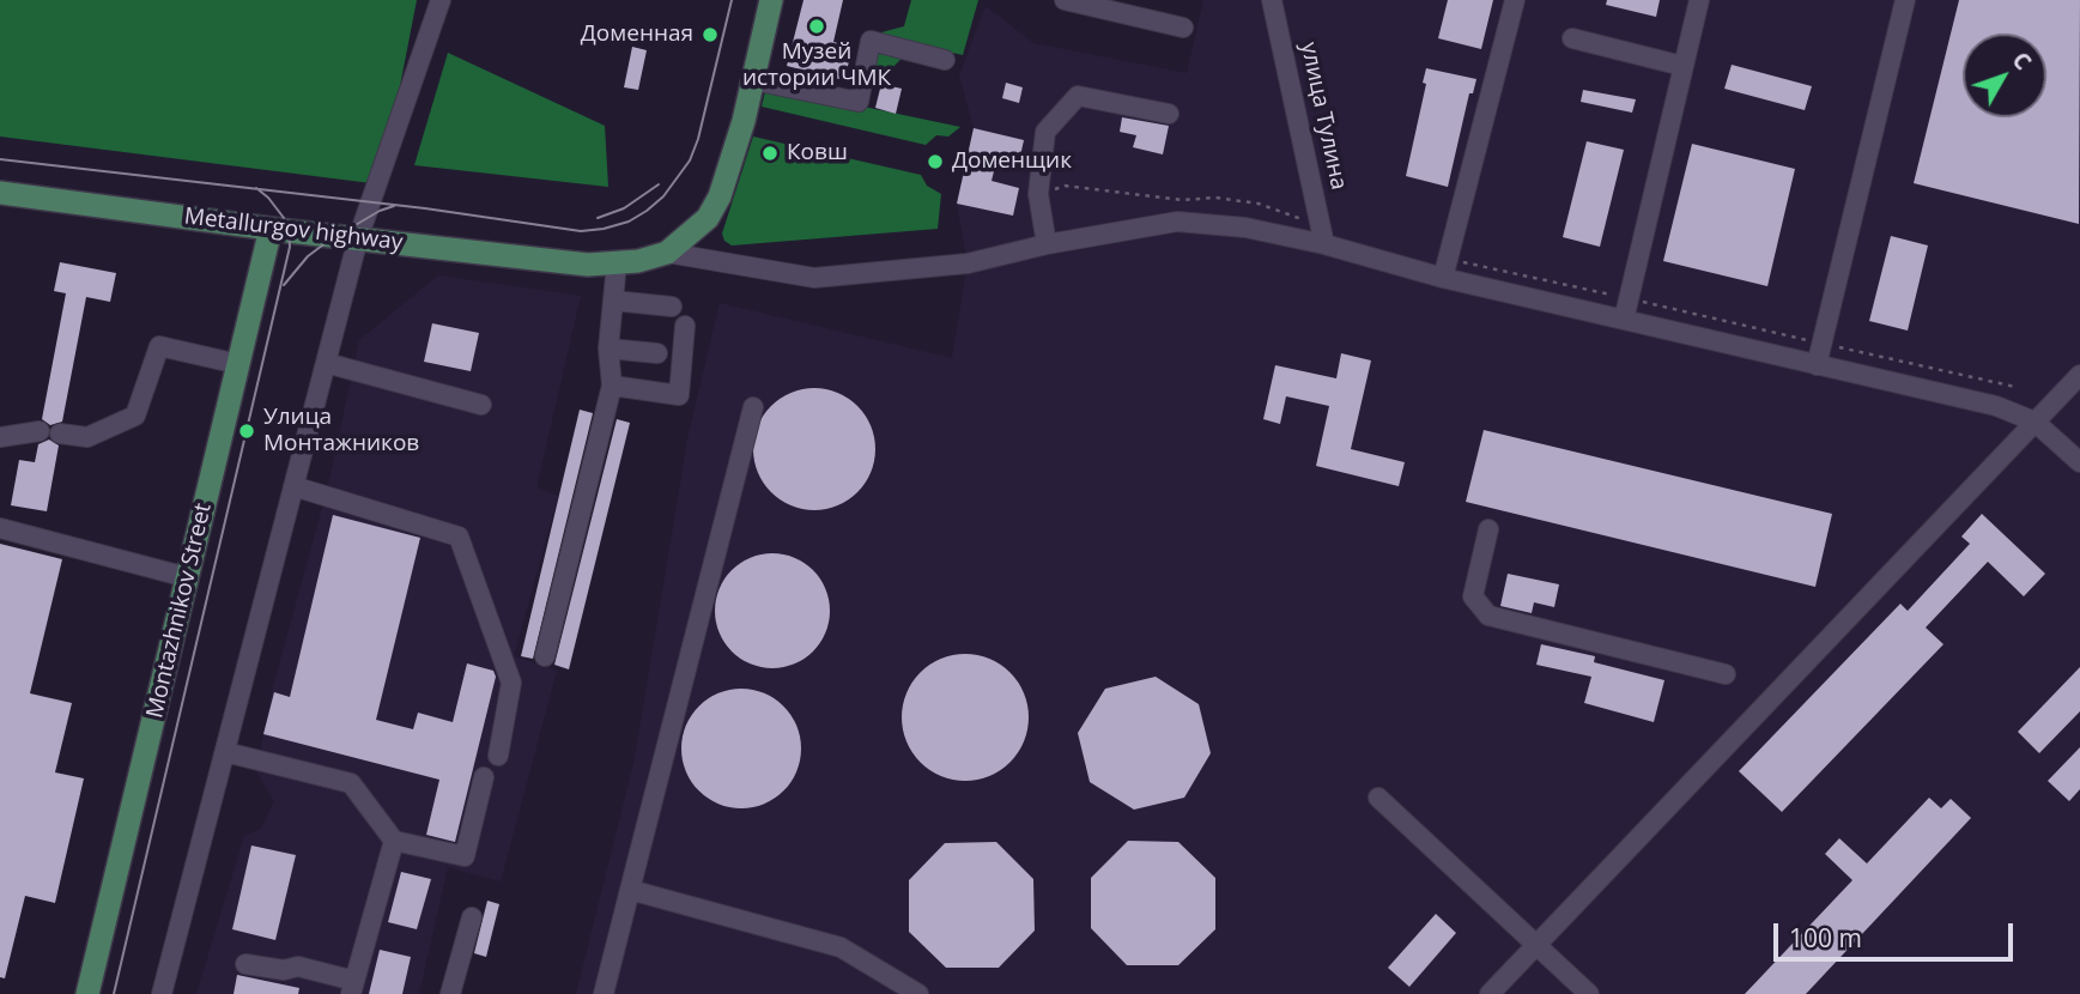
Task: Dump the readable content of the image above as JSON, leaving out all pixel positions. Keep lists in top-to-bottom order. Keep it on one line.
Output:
{"streets":{"main road":["Metallurgov highway","Montazhnikov Street"],"street":["улица Тулина"]},"crossings":[["Metallurgov highway","Montazhnikov Street"]],"places":["Музей истории ЧМК","Доменная","Ковш","Доменщик","Улица Монтажников"],"scale_bar":"100 m","north":"top right"}
